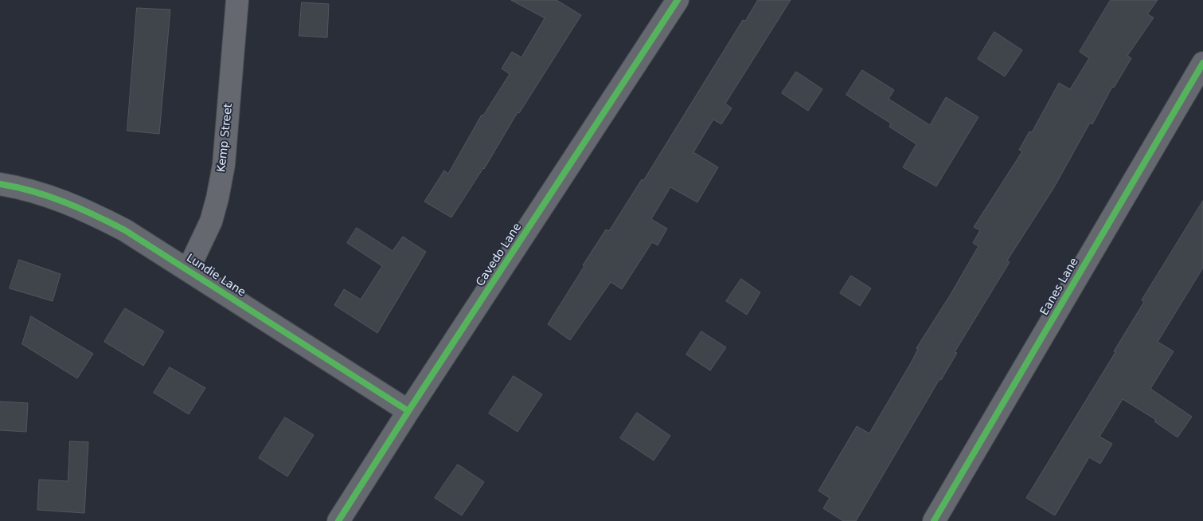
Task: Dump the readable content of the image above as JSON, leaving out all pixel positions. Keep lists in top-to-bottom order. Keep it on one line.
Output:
{"streets":{"street":["Kemp Street","Cavedo Lane","Lundie Lane","Eanes Lane"]},"crossings":[["Kemp Street","Lundie Lane"],["Cavedo Lane","Lundie Lane"]]}
